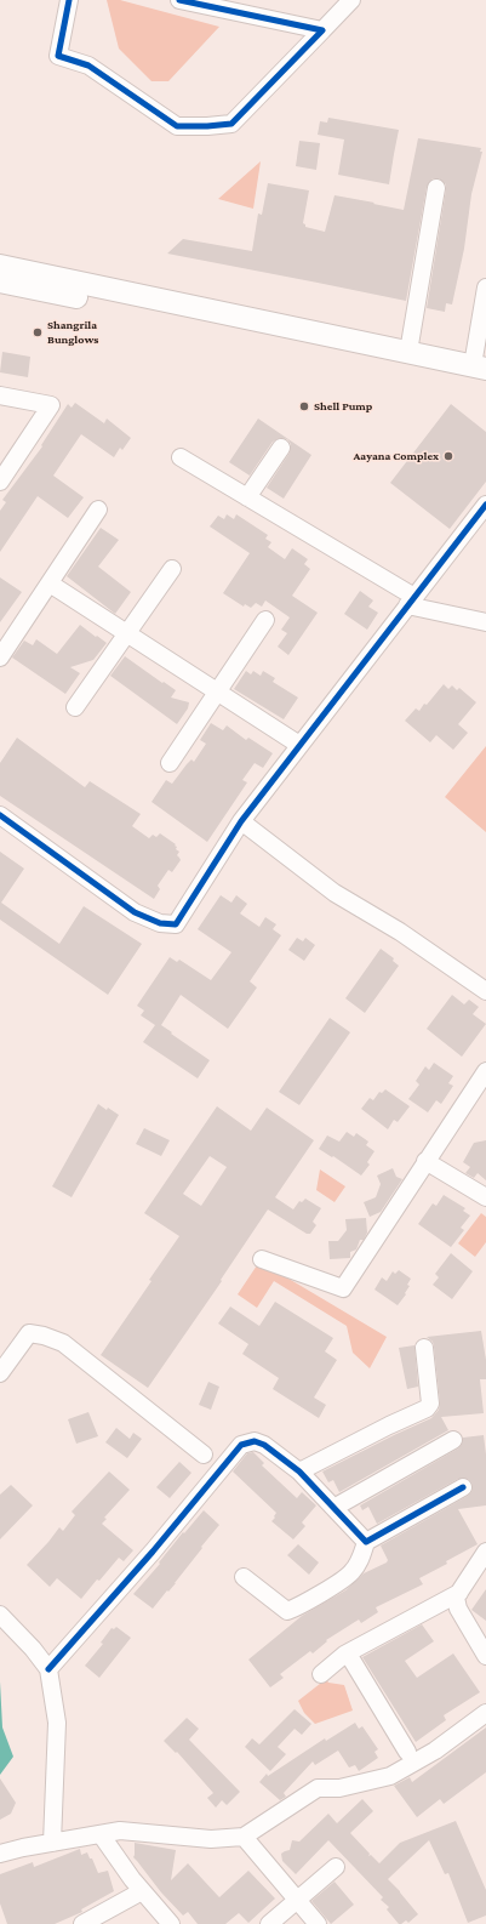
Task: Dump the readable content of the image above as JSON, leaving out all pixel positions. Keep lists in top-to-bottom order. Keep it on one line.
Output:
{"places":["Shangrila Bunglows","Shell Pump","Aayana Complex"]}
